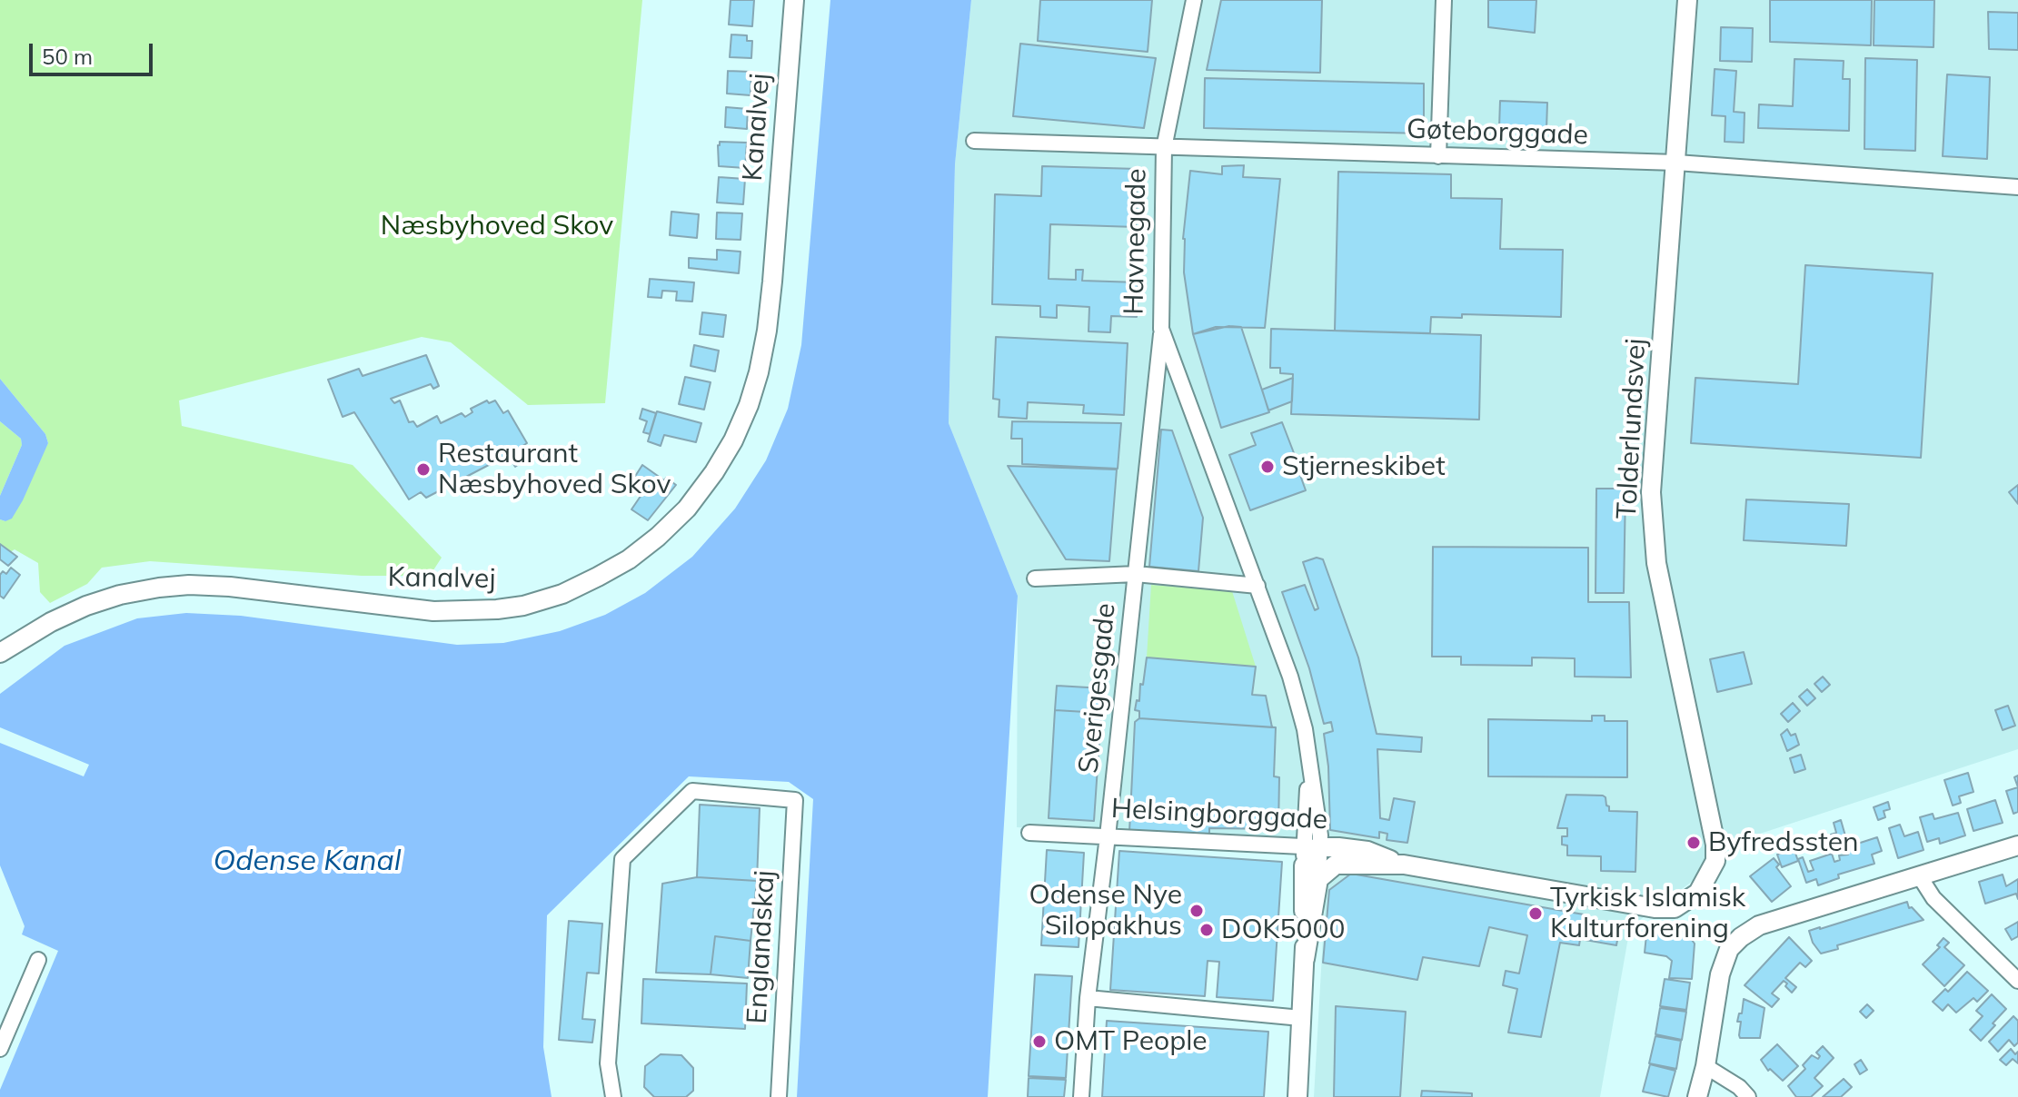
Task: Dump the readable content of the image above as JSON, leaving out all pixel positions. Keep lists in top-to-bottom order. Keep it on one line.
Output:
{"streets":{"street":["Kanalvej","Gøteborggade","Havnegade","Tolderlundsvej","Sverigesgade","Helsingborggade","Englandskaj"]},"crossings":[["Gøteborggade","Havnegade"],["Gøteborggade","Tolderlundsvej"],["Havnegade","Sverigesgade"],["Havnegade","Helsingborggade"],["Tolderlundsvej","Helsingborggade"],["Sverigesgade","Helsingborggade"]],"water":["Odense Kanal"],"parks":["Næsbyhoved Skov"],"places":["Stjerneskibet","Restaurant Næsbyhoved Skov","Byfredssten","Odense Nye Silopakhus","Tyrkisk Islamisk Kulturforening","DOK5000","OMT People"],"scale_bar":"50 m"}
